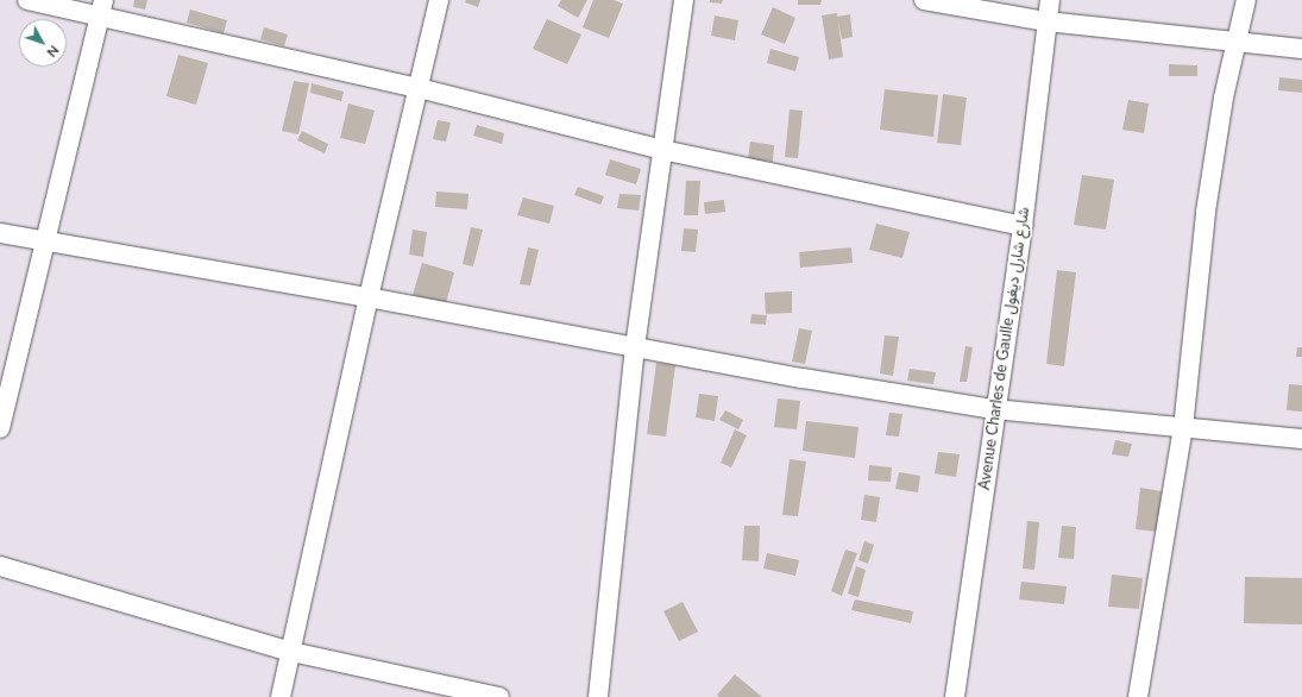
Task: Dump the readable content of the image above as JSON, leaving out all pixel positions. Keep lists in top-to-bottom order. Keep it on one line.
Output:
{"streets":{"street":["Avenue Charles de Gaulle شارع شارل ديغول"]},"north":"bottom right"}
